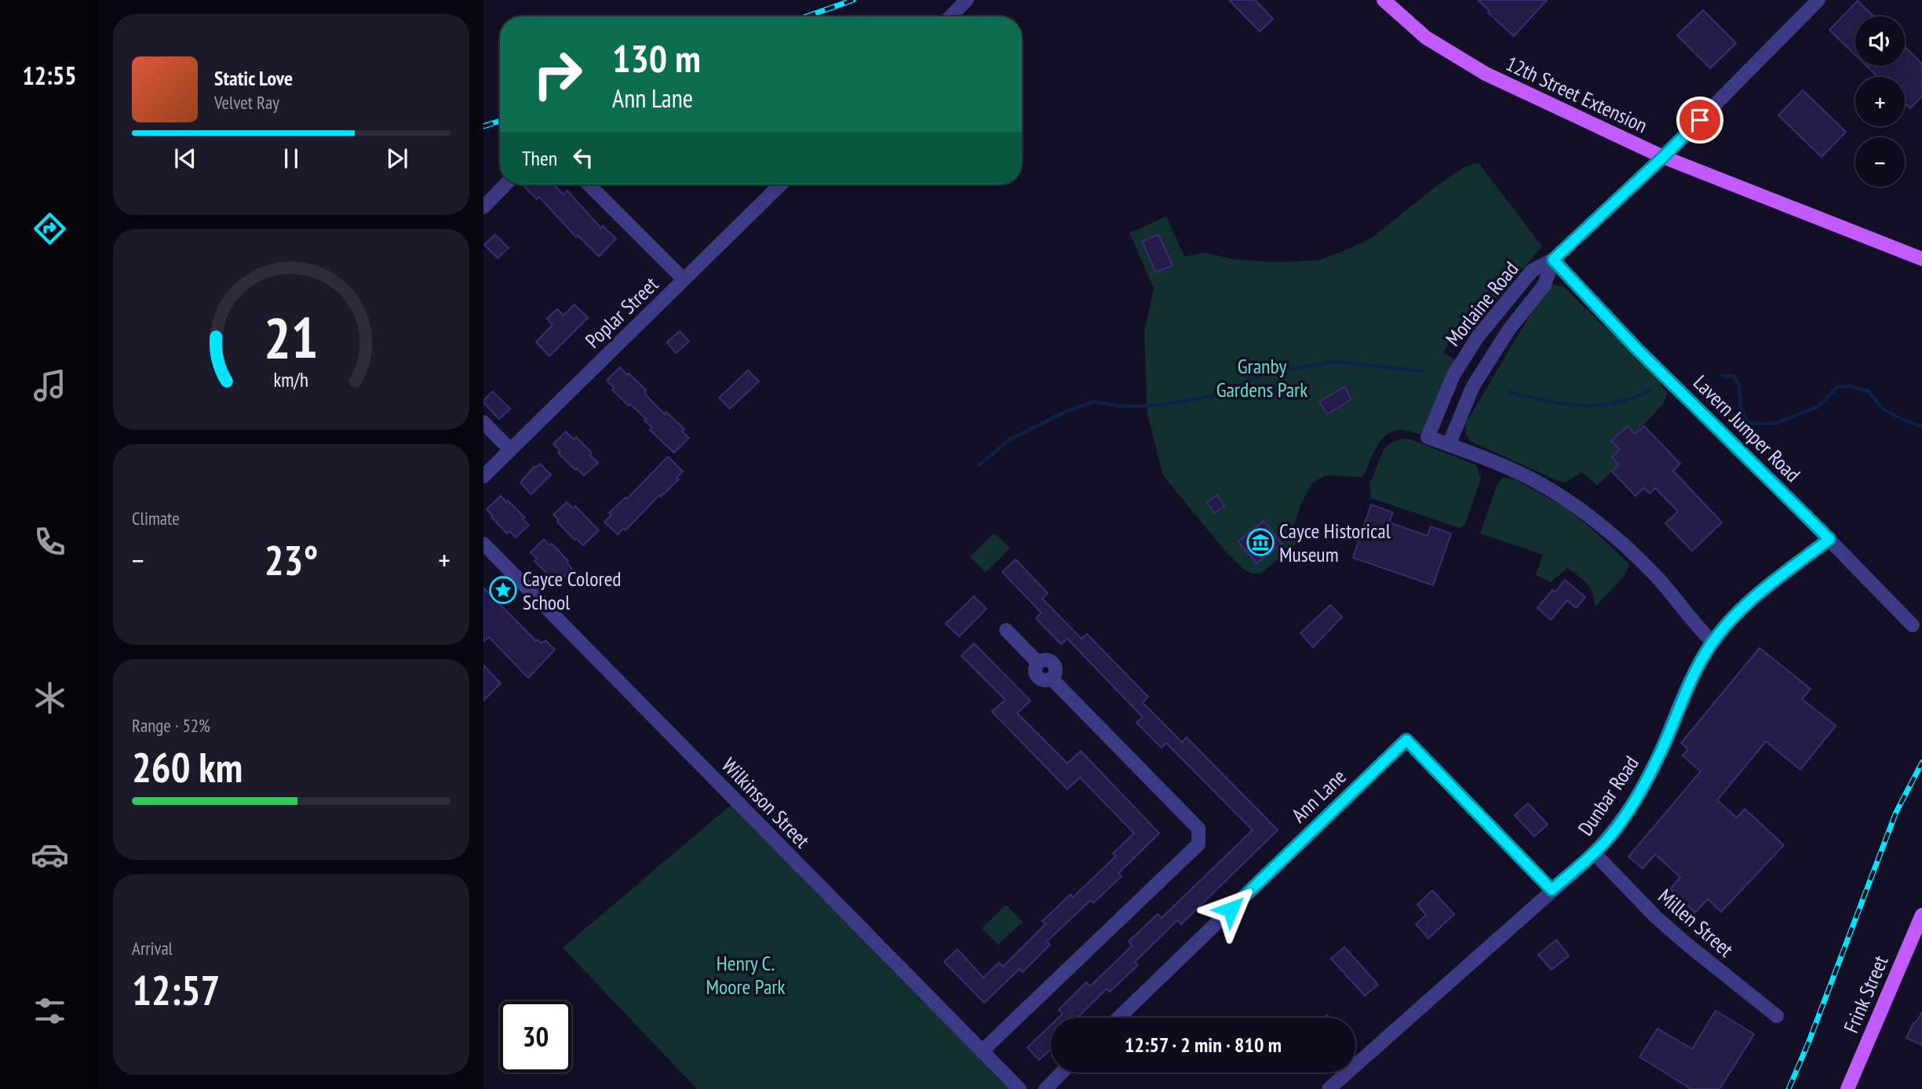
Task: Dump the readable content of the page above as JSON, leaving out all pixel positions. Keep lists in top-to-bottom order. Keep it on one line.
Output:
{"streets":{"main road":["12th Street Extension","Frink Street"],"street":["Morlaine Road","Poplar Street","Lavern Jumper Road","Ann Lane","Dunbar Road","Wilkinson Street","Millen Street"]},"crossings":[["Morlaine Road","Lavern Jumper Road"],["Morlaine Road","Dunbar Road"],["Lavern Jumper Road","Dunbar Road"],["Ann Lane","Dunbar Road"],["Dunbar Road","Millen Street"]],"parks":["Granby Gardens Park","Henry C. Moore Park"],"places":{"museum":["Cayce Historical Museum"],"place":["Cayce Colored School"]},"page":{"tabs":"12:55","map_buttons":["+","−"],"turn":["130 m","Ann Lane"],"song":["Static Love","Velvet Ray"],"then":"Then","tile":["Climate",["Range · 52%","260 km"],["Arrival","12:57"]],"heat":["−","23°","+"],"limit":"30","trip":"12:57 · 2 min · 810 m","gauge":["21","km/h"]}}
